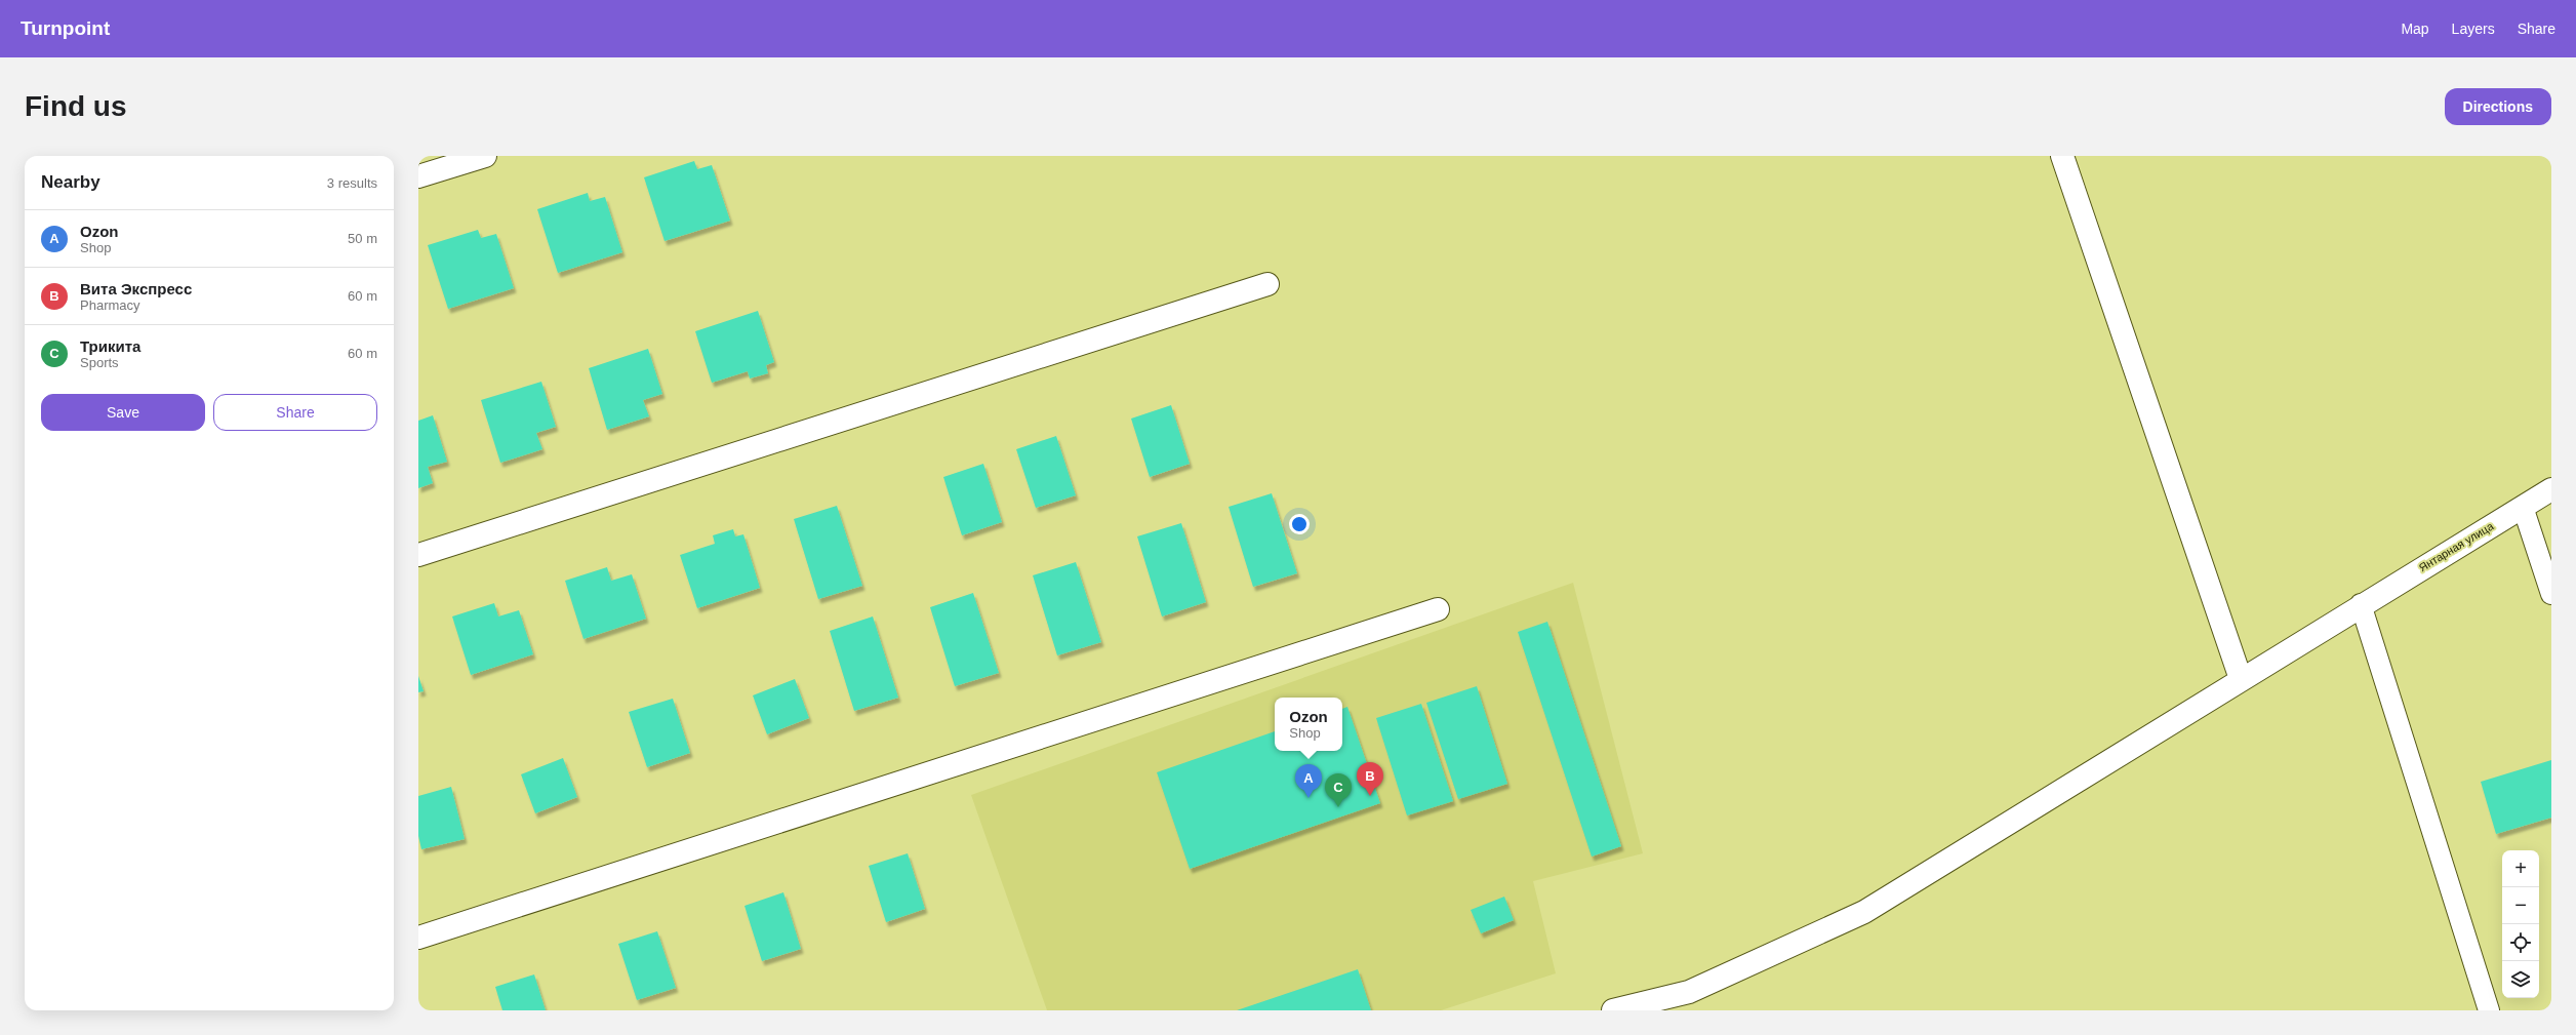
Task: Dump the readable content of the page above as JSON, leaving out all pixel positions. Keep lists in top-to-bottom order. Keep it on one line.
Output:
{"streets":{"street":["Янтарная улица"]},"page":{"header":"Turnpoint","nav":["Map","Layers","Share"],"buttons":["Directions",["Save","Share"]],"title":"Find us","heading":["Nearby","3 results"],"list":[{"mark":"A","name":"Ozon","note":"Shop","value":"50 m"},{"mark":"B","name":"Вита Экспресс","note":"Pharmacy","value":"60 m"},{"mark":"C","name":"Трикита","note":"Sports","value":"60 m"}],"popup":["Ozon","Shop"],"pins":["B","A","C"],"map_buttons":["+","−"]}}
